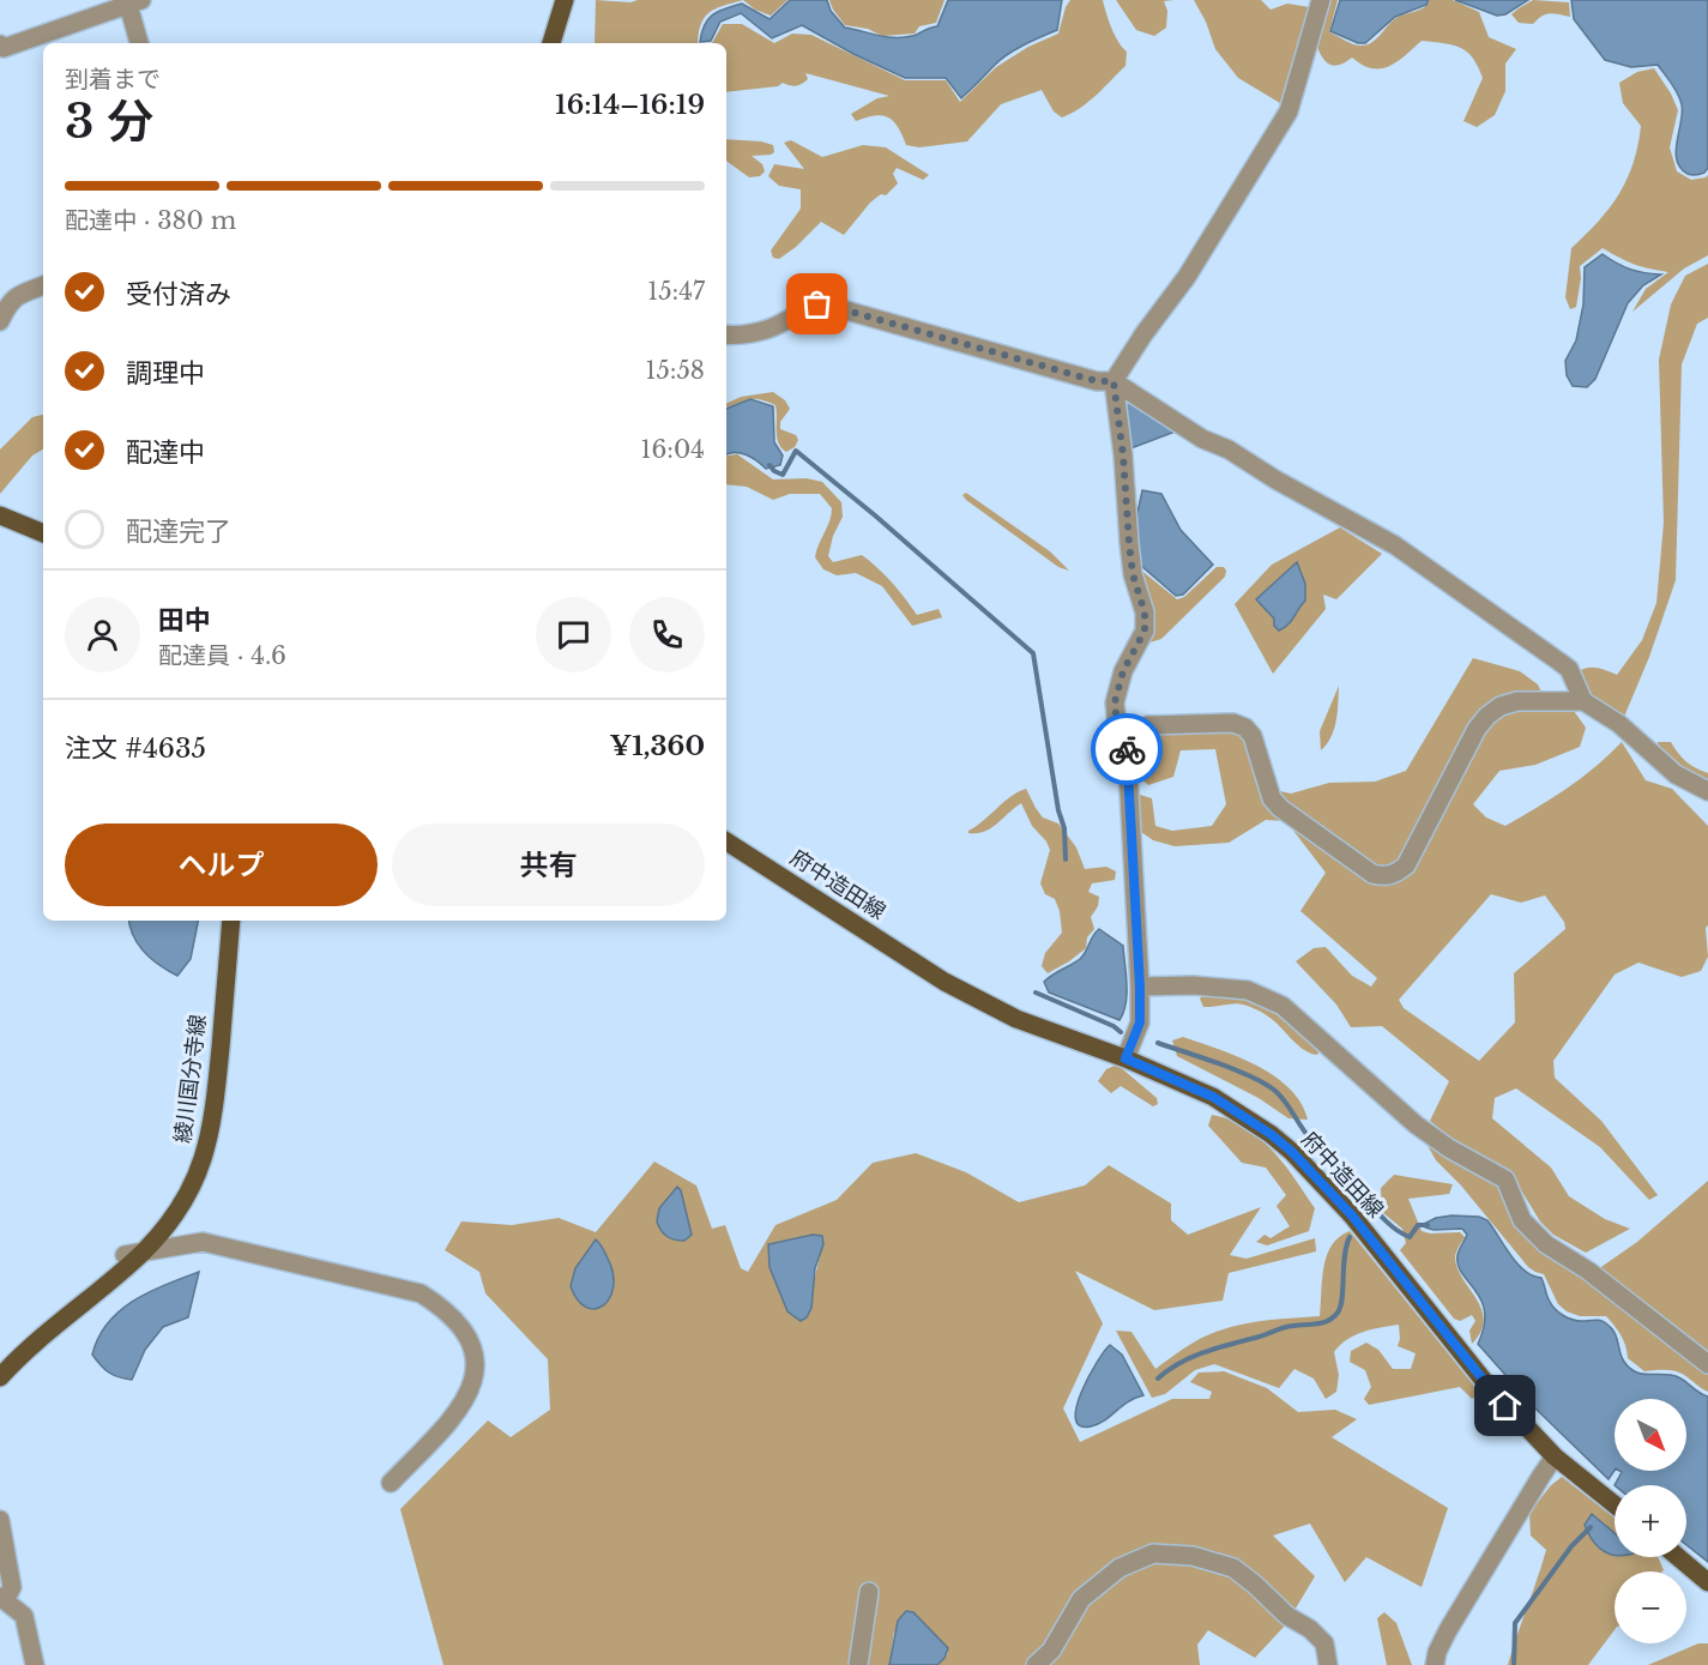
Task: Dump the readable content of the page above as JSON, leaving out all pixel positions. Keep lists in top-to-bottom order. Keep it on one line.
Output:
{"streets":{"main road":["府中造田線","綾川国分寺線"]},"north":"bottom right","page":{"heading":["3 分","到着まで","16:14–16:19"],"panel":["田中","配達員 · 4.6","注文 #4635","¥1,360"],"bar":"配達中 · 380 m","list":[["受付済み","15:47"],["調理中","15:58"],["配達中","16:04"],"配達完了"],"buttons":["ヘルプ","共有"],"map_buttons":["+","−"]}}
